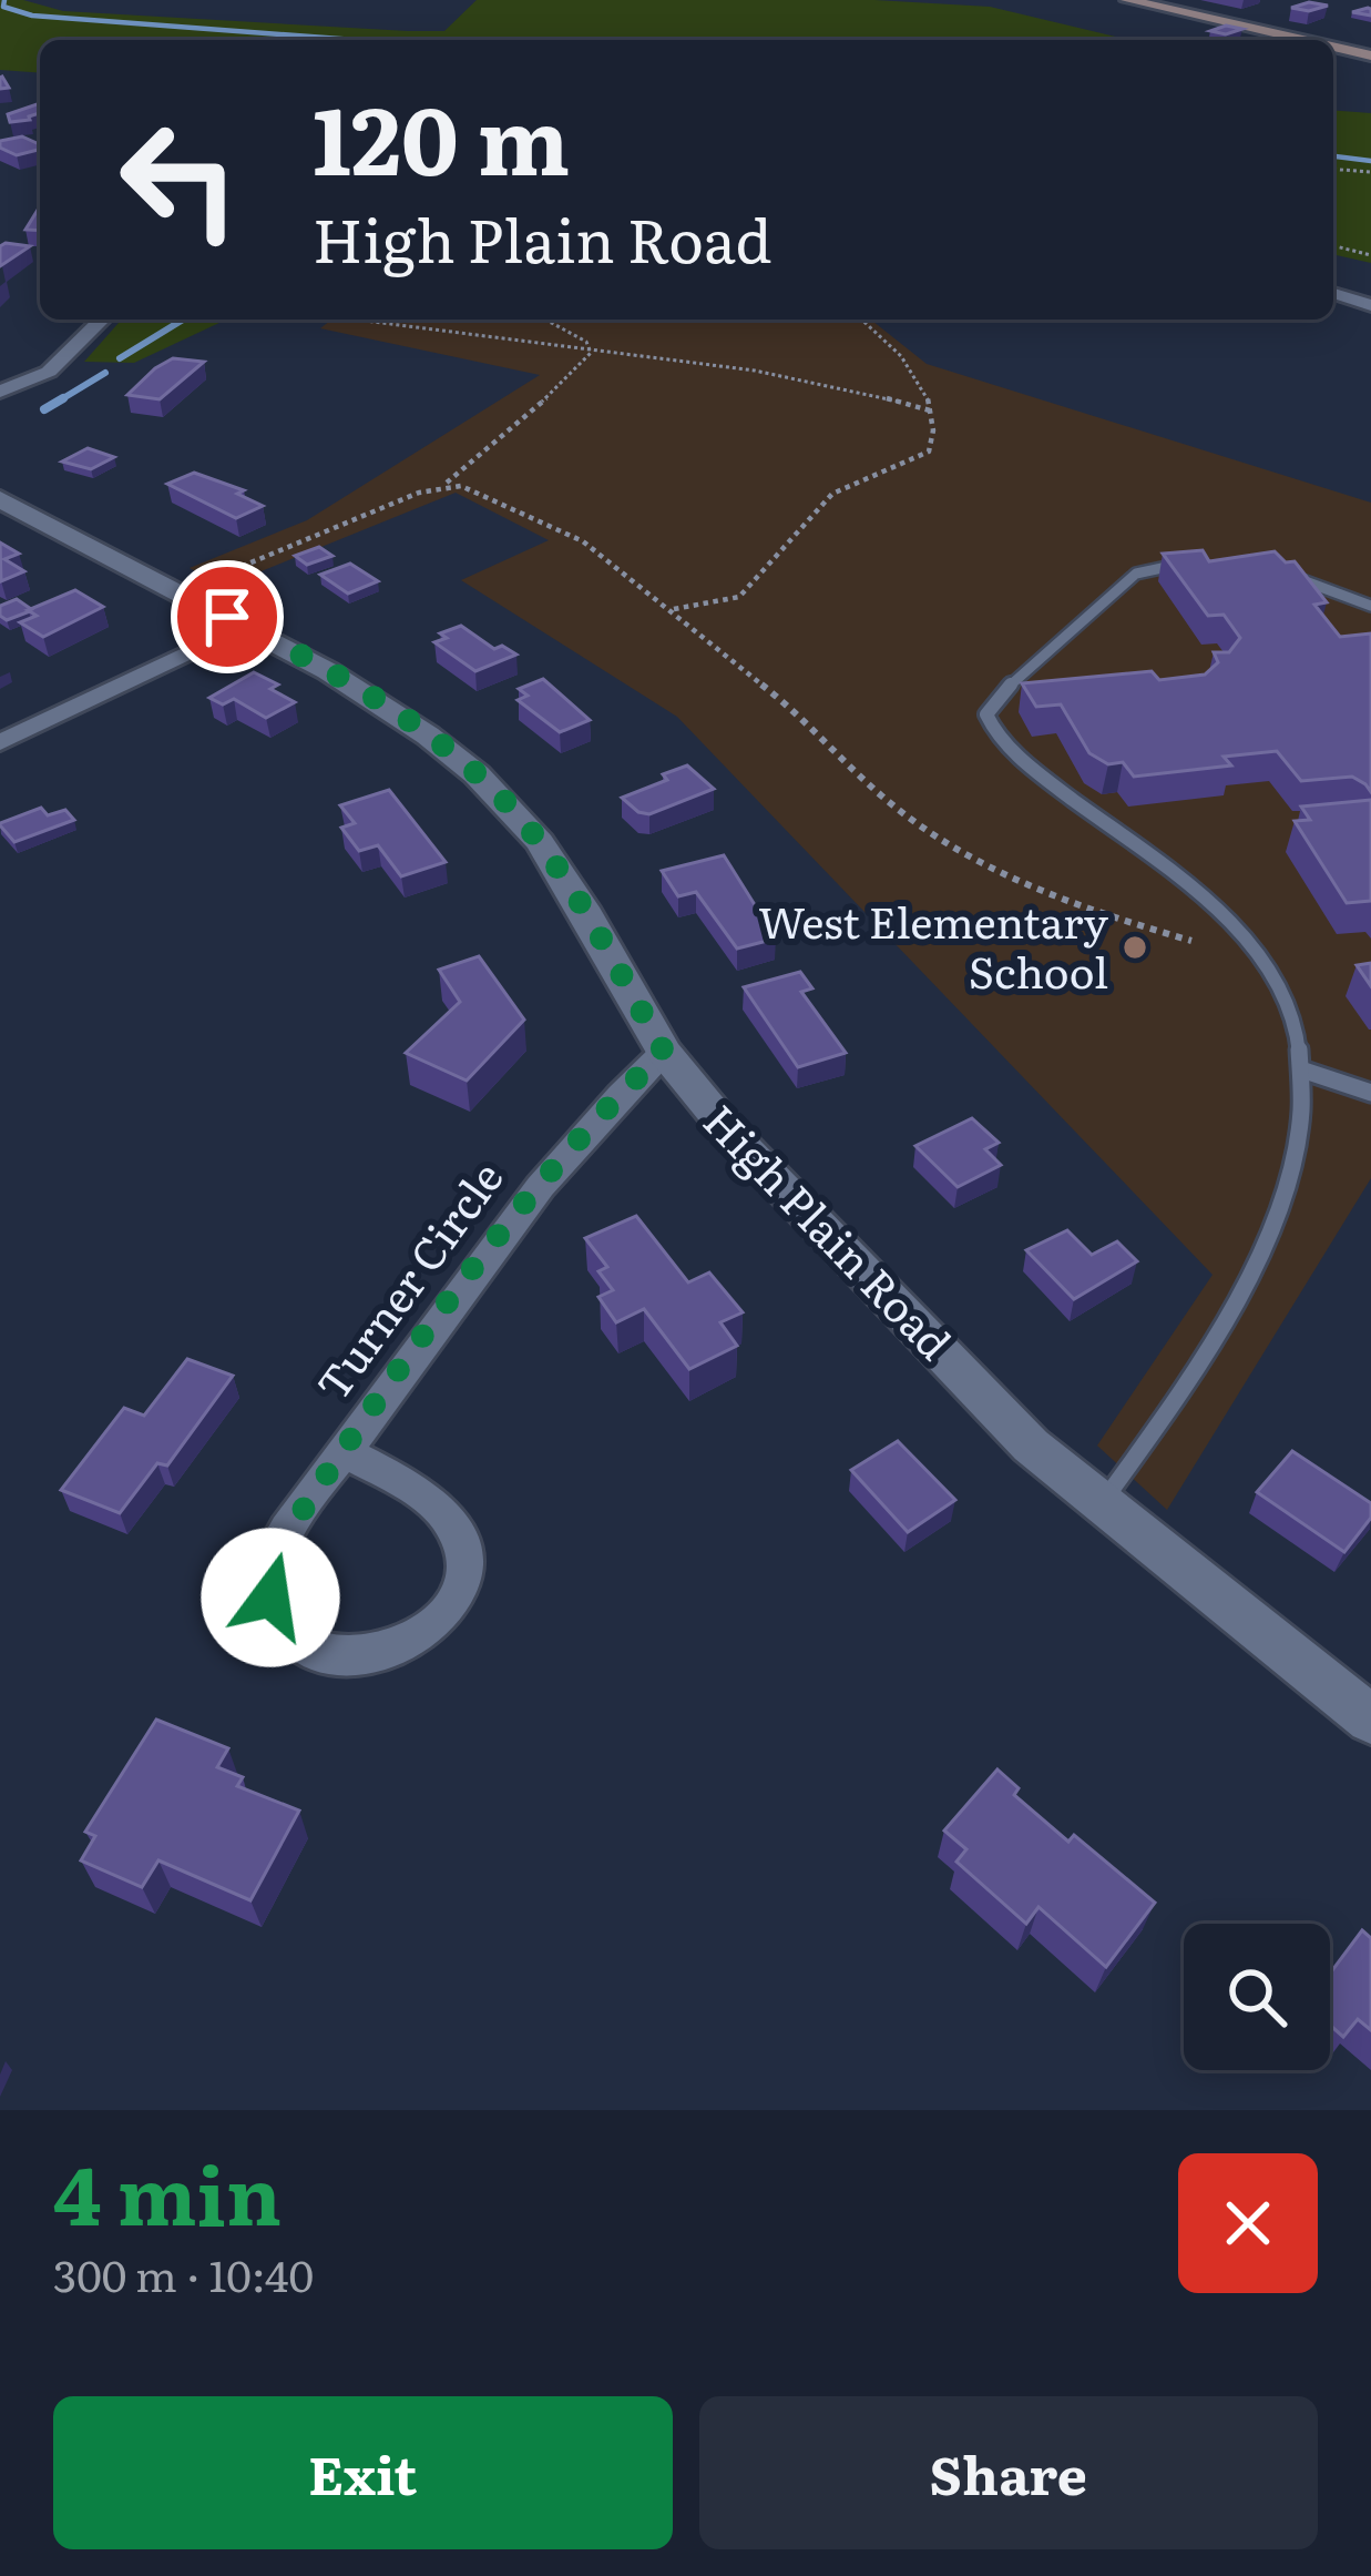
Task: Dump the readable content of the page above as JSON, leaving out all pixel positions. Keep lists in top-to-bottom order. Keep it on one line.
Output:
{"streets":{"street":["High Plain Road","Turner Circle"]},"crossings":[["High Plain Road","Turner Circle"]],"places":["West Elementary School"],"page":{"turn":["120 m","High Plain Road"],"heading":["4 min","300 m · 10:40"],"buttons":["Exit","Share"]}}
